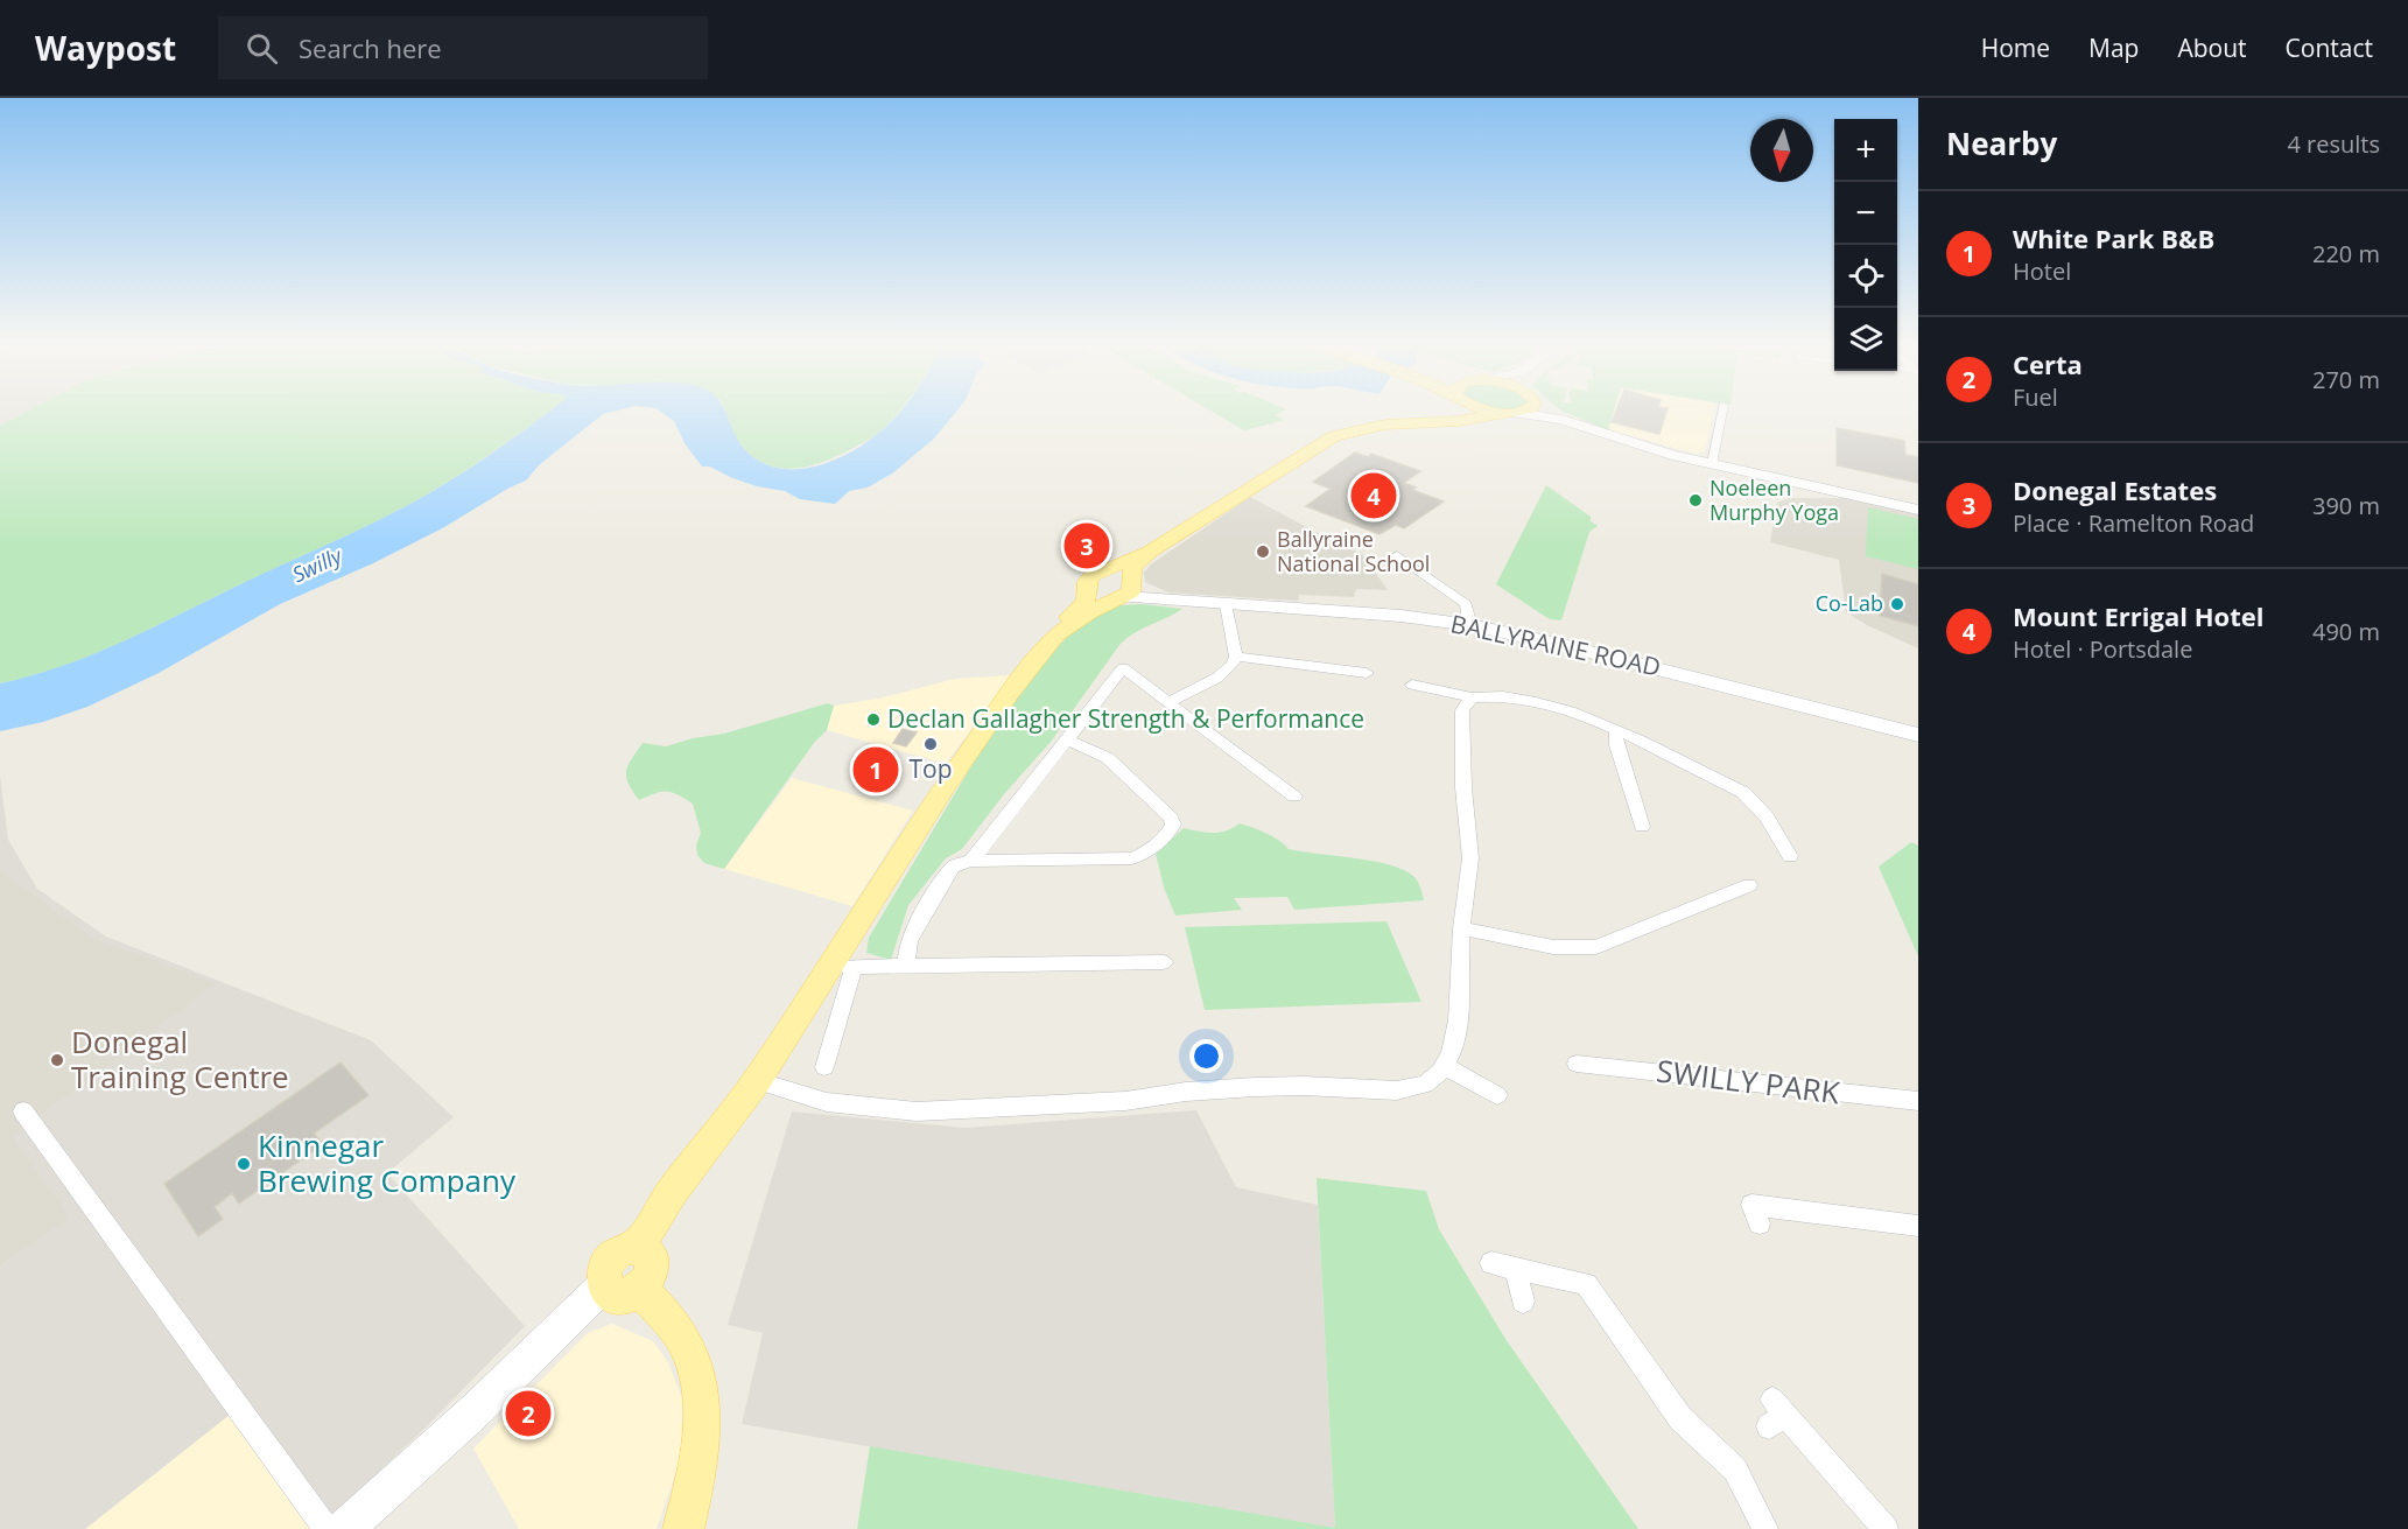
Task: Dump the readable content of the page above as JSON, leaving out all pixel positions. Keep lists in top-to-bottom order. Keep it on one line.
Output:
{"streets":{"main road":["BALLYRAINE ROAD"],"street":["SWILLY PARK"]},"water":["Swilly"],"places":["Noeleen Murphy Yoga","Ballyraine National School","Co-Lab","Declan Gallagher Strength & Performance","Top","Donegal Training Centre","Kinnegar Brewing Company"],"north":"bottom","page":{"header":"Waypost","search":"Search here","nav":["Home","Map","About","Contact"],"heading":["Nearby","4 results"],"map_buttons":["+","−"],"list":[{"mark":"1","name":"White Park B&B","note":"Hotel","value":"220 m"},{"mark":"2","name":"Certa","note":"Fuel","value":"270 m"},{"mark":"3","name":"Donegal Estates","note":"Place · Ramelton Road","value":"390 m"},{"mark":"4","name":"Mount Errigal Hotel","note":"Hotel · Portsdale","value":"490 m"}],"pins":["4","3","1","2"]}}
